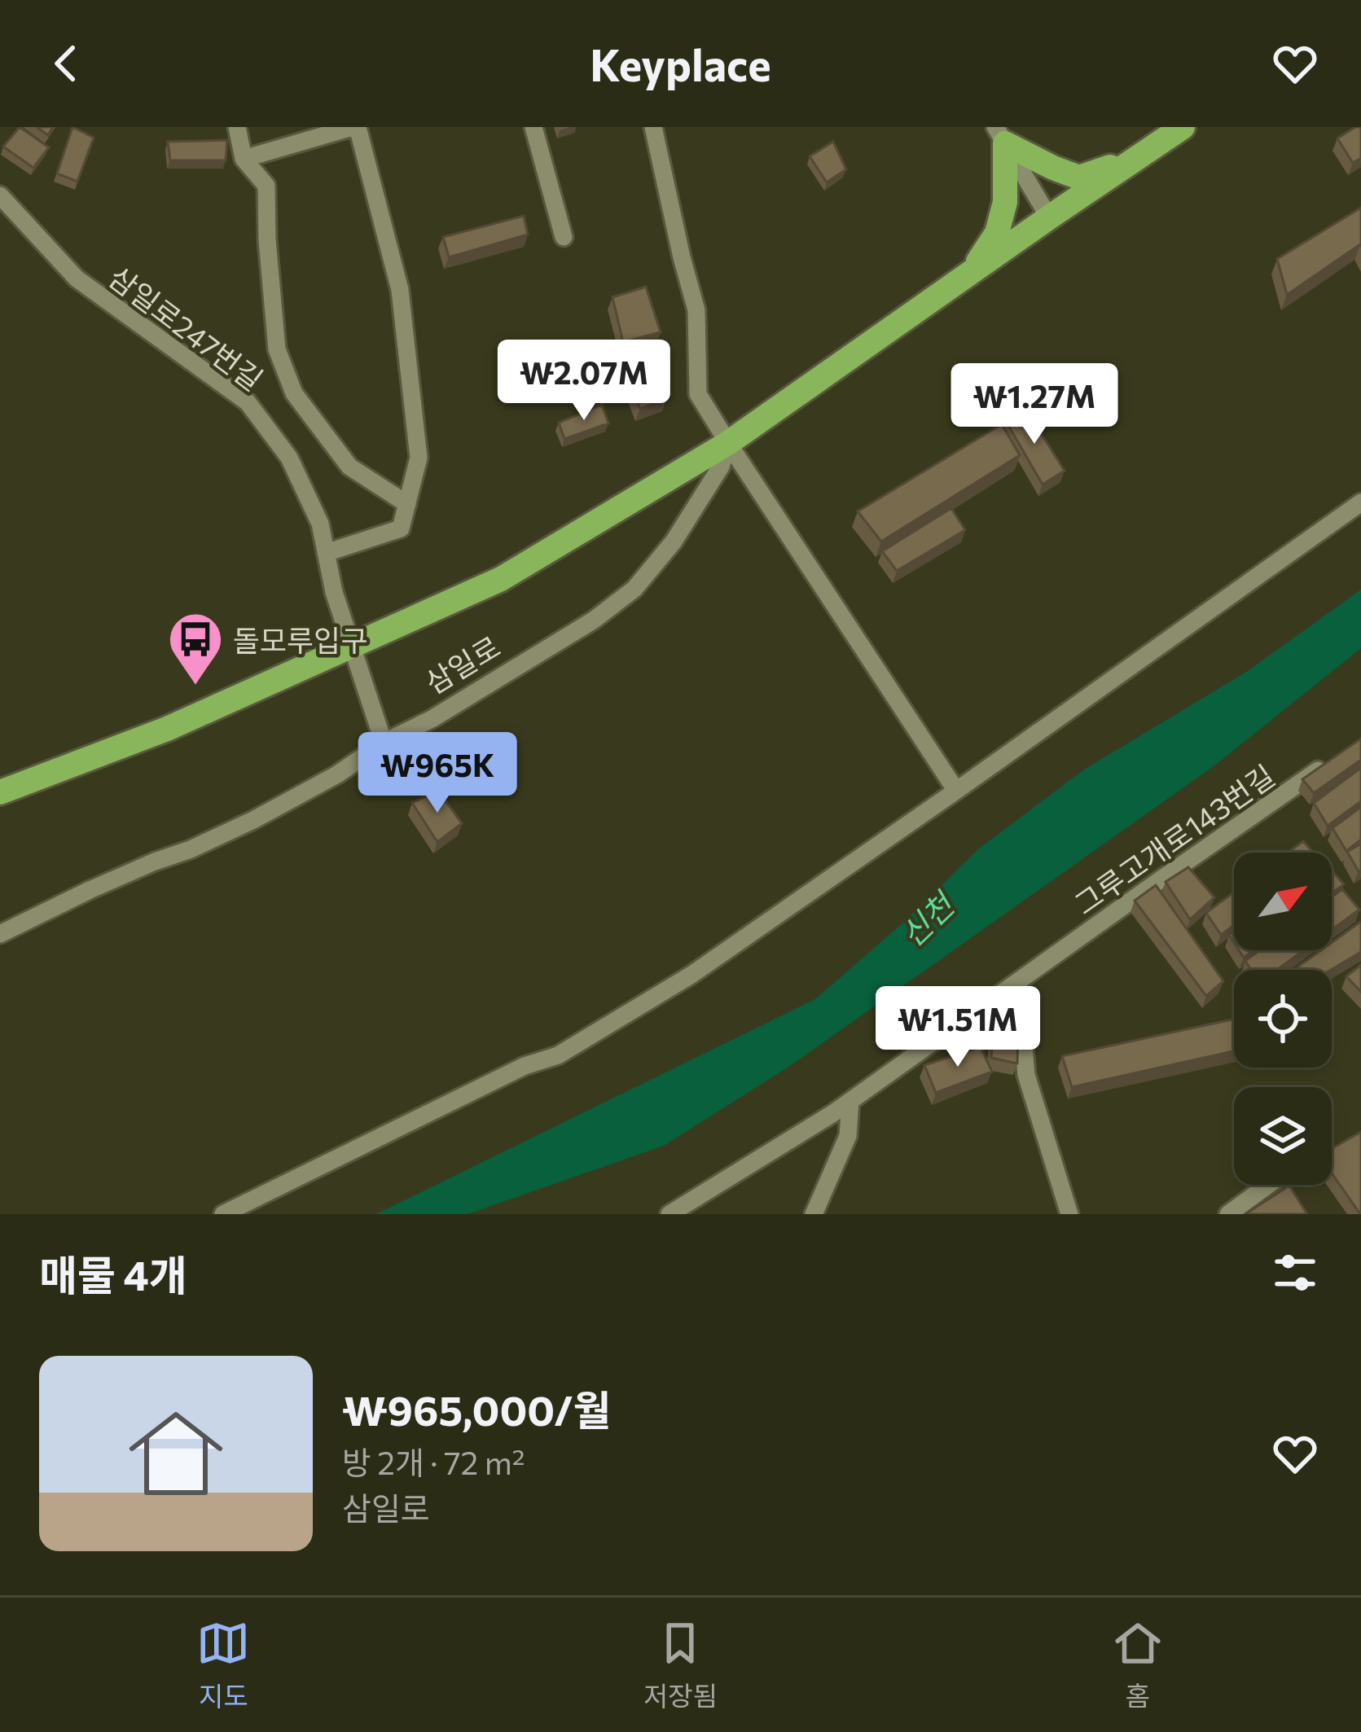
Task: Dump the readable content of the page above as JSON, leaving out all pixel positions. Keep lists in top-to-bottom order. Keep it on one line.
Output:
{"streets":{"main road":["삼일로"],"street":["삼일로247번길","그루고개로143번길"]},"crossings":[["삼일로247번길","삼일로"]],"water":["신천"],"places":{"bus stop":["돌모루입구"]},"north":"top right","page":{"header":"Keyplace","price":["₩2.07M","₩1.27M","₩965K","₩1.51M"],"heading":"매물 4개","list":[{"name":"₩965,000/월","note":"방 2개 · 72 m² · 삼일로"}],"tabs":["지도","저장됨","홈"]}}
